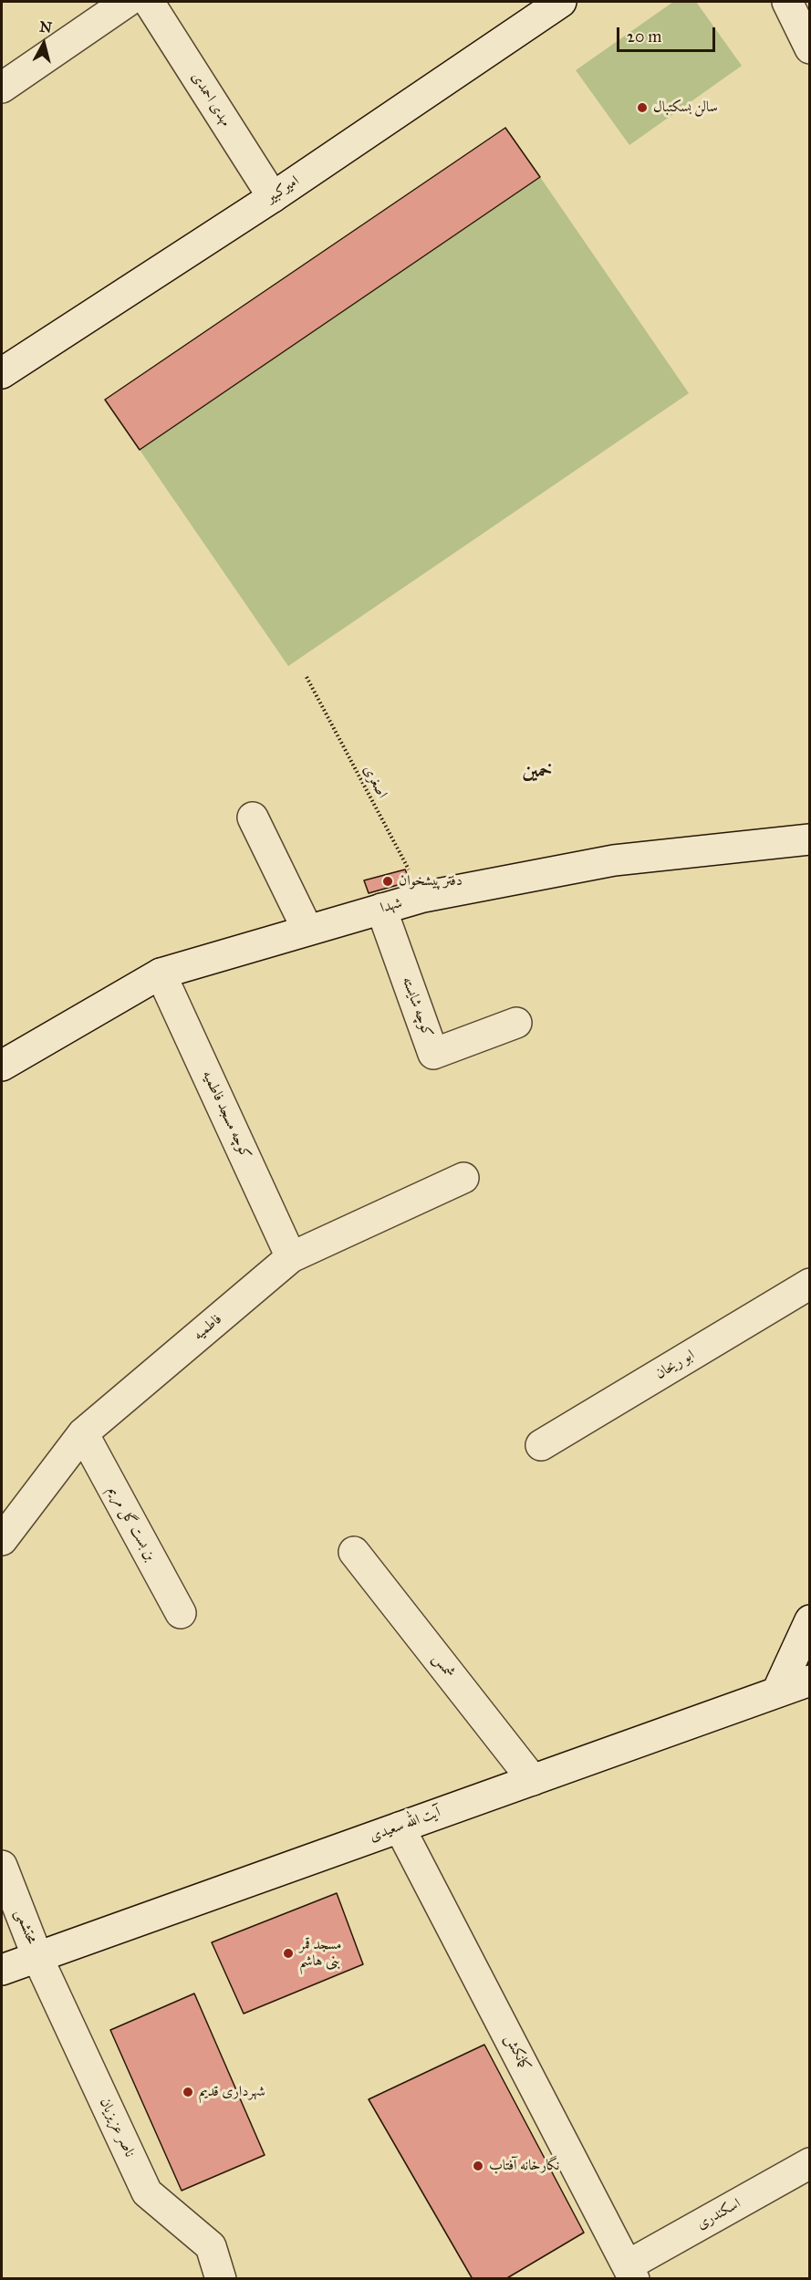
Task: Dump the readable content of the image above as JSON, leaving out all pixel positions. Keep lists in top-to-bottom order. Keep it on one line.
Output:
{"streets":{"street":["مهدی احمدی","امیرکبیر","شهدا","کوچه شایسته","کوچه مسجد فاطمیه","فاطمیه","ابو ریحان","بن بست گل مریم","شمس","آیت الله سعیدی","محتشمی","کمانکش","ناصر عزیزیان","اسکندری"],"path":["اصغری"]},"crossings":[["مهدی احمدی","امیرکبیر"],["اصغری","شهدا"],["شهدا","کوچه شایسته"],["شهدا","کوچه مسجد فاطمیه"],["کوچه مسجد فاطمیه","فاطمیه"],["فاطمیه","بن بست گل مریم"],["شمس","آیت الله سعیدی"],["آیت الله سعیدی","محتشمی"],["آیت الله سعیدی","کمانکش"],["آیت الله سعیدی","ناصر عزیزیان"],["محتشمی","ناصر عزیزیان"],["کمانکش","اسکندری"]],"districts":["خمین"],"places":["سالن بسکتبال","دفتر پیشخوان","مسجد قمر بنی هاشم","شهرداری قدیم","نگارخانه آفتاب"],"scale_bar":"20 m","north":"top"}
